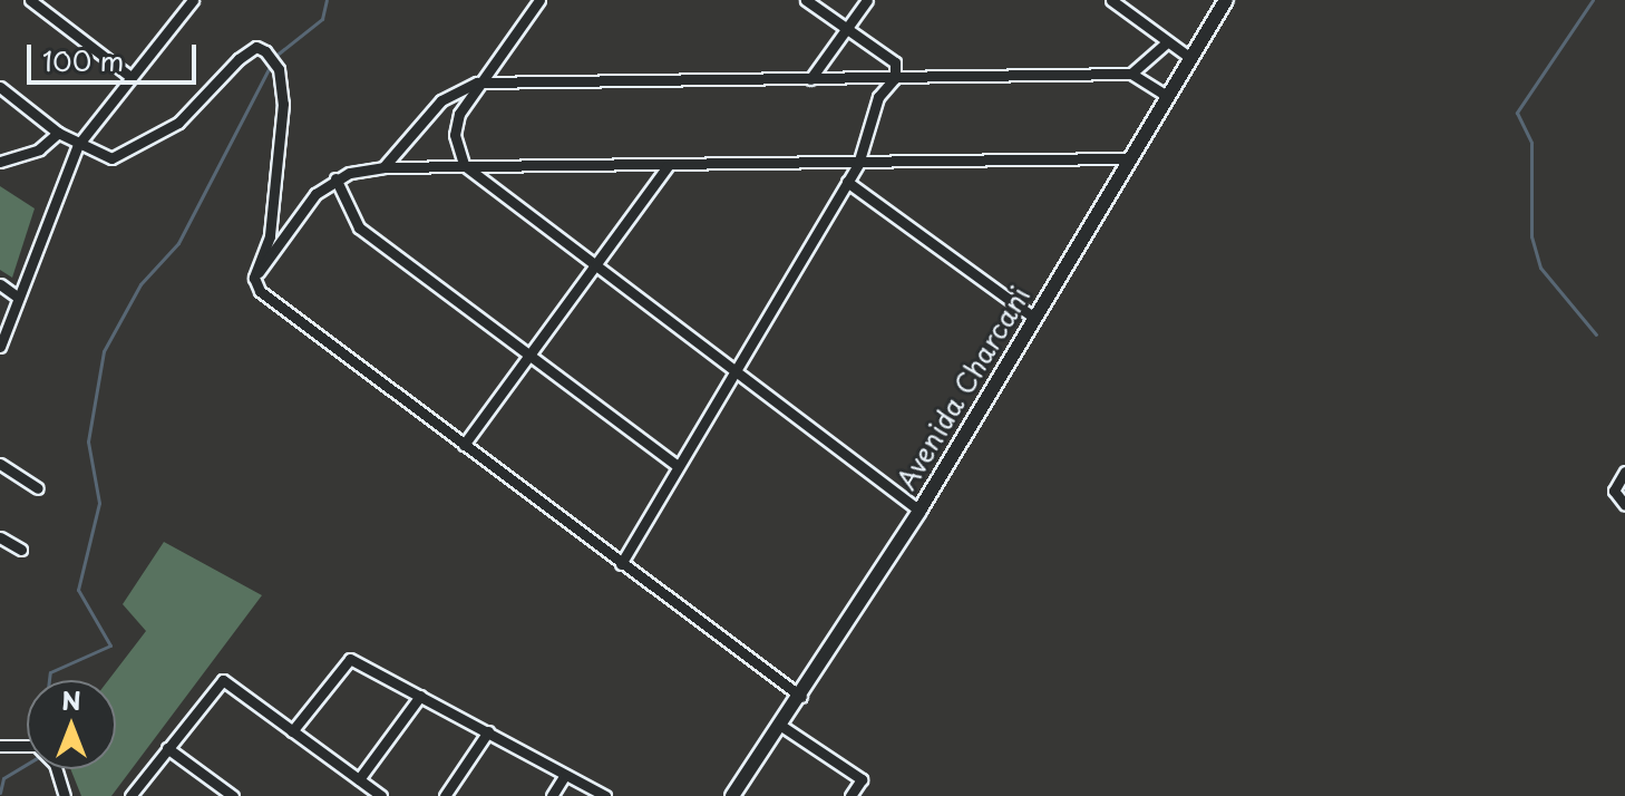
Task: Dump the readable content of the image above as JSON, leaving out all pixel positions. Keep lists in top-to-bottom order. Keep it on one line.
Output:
{"streets":{"main road":["Avenida Charcani"]},"scale_bar":"100 m","north":"top"}
